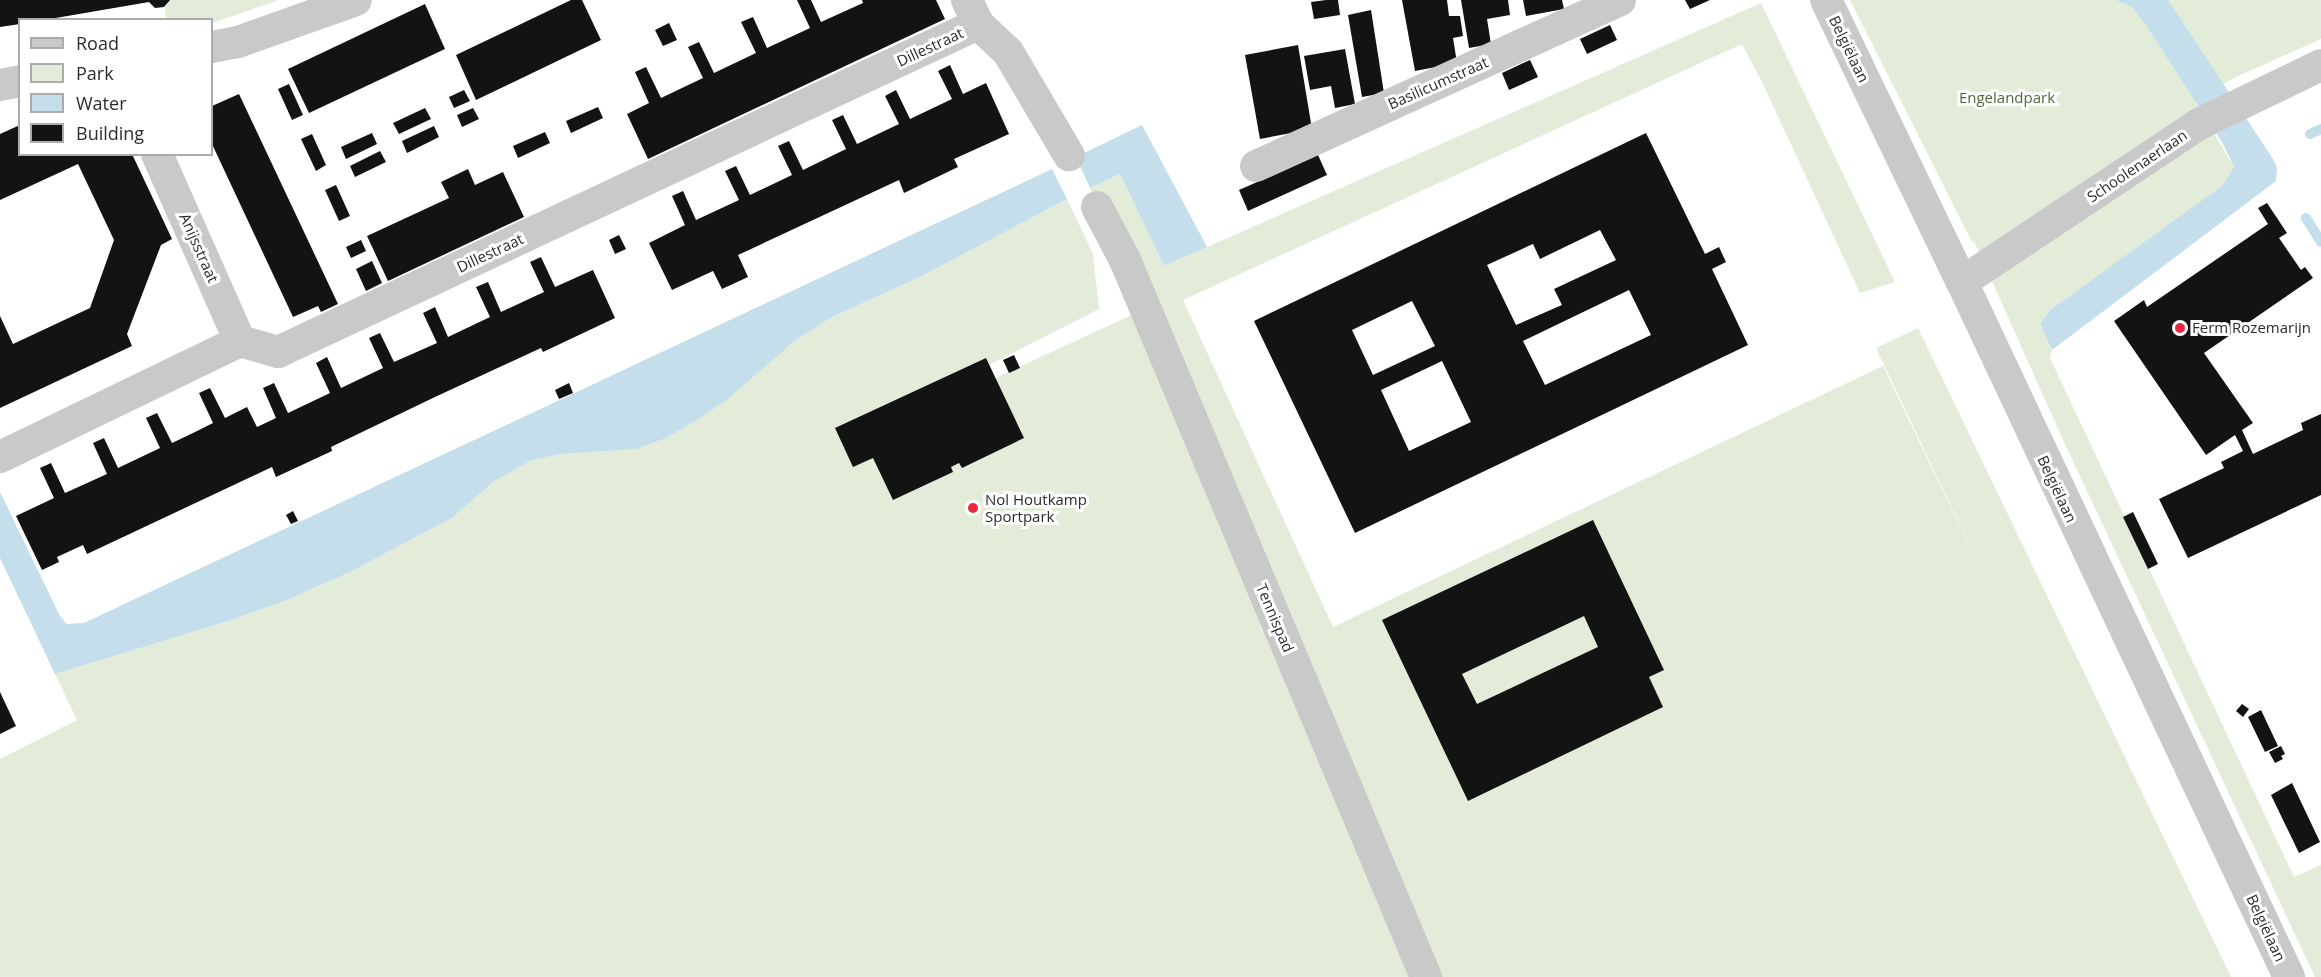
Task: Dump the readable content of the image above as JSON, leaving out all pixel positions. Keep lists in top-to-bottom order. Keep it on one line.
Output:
{"streets":{"street":["Dillestraat","Belgiëlaan","Basilicumstraat","Schoolenaerlaan","Anijsstraat","Tennispad"]},"crossings":[["Dillestraat","Anijsstraat"],["Belgiëlaan","Schoolenaerlaan"]],"parks":["Engelandpark"],"places":["Ferm Rozemarijn","Nol Houtkamp Sportpark"],"legend":["Road","Park","Water","Building"]}
